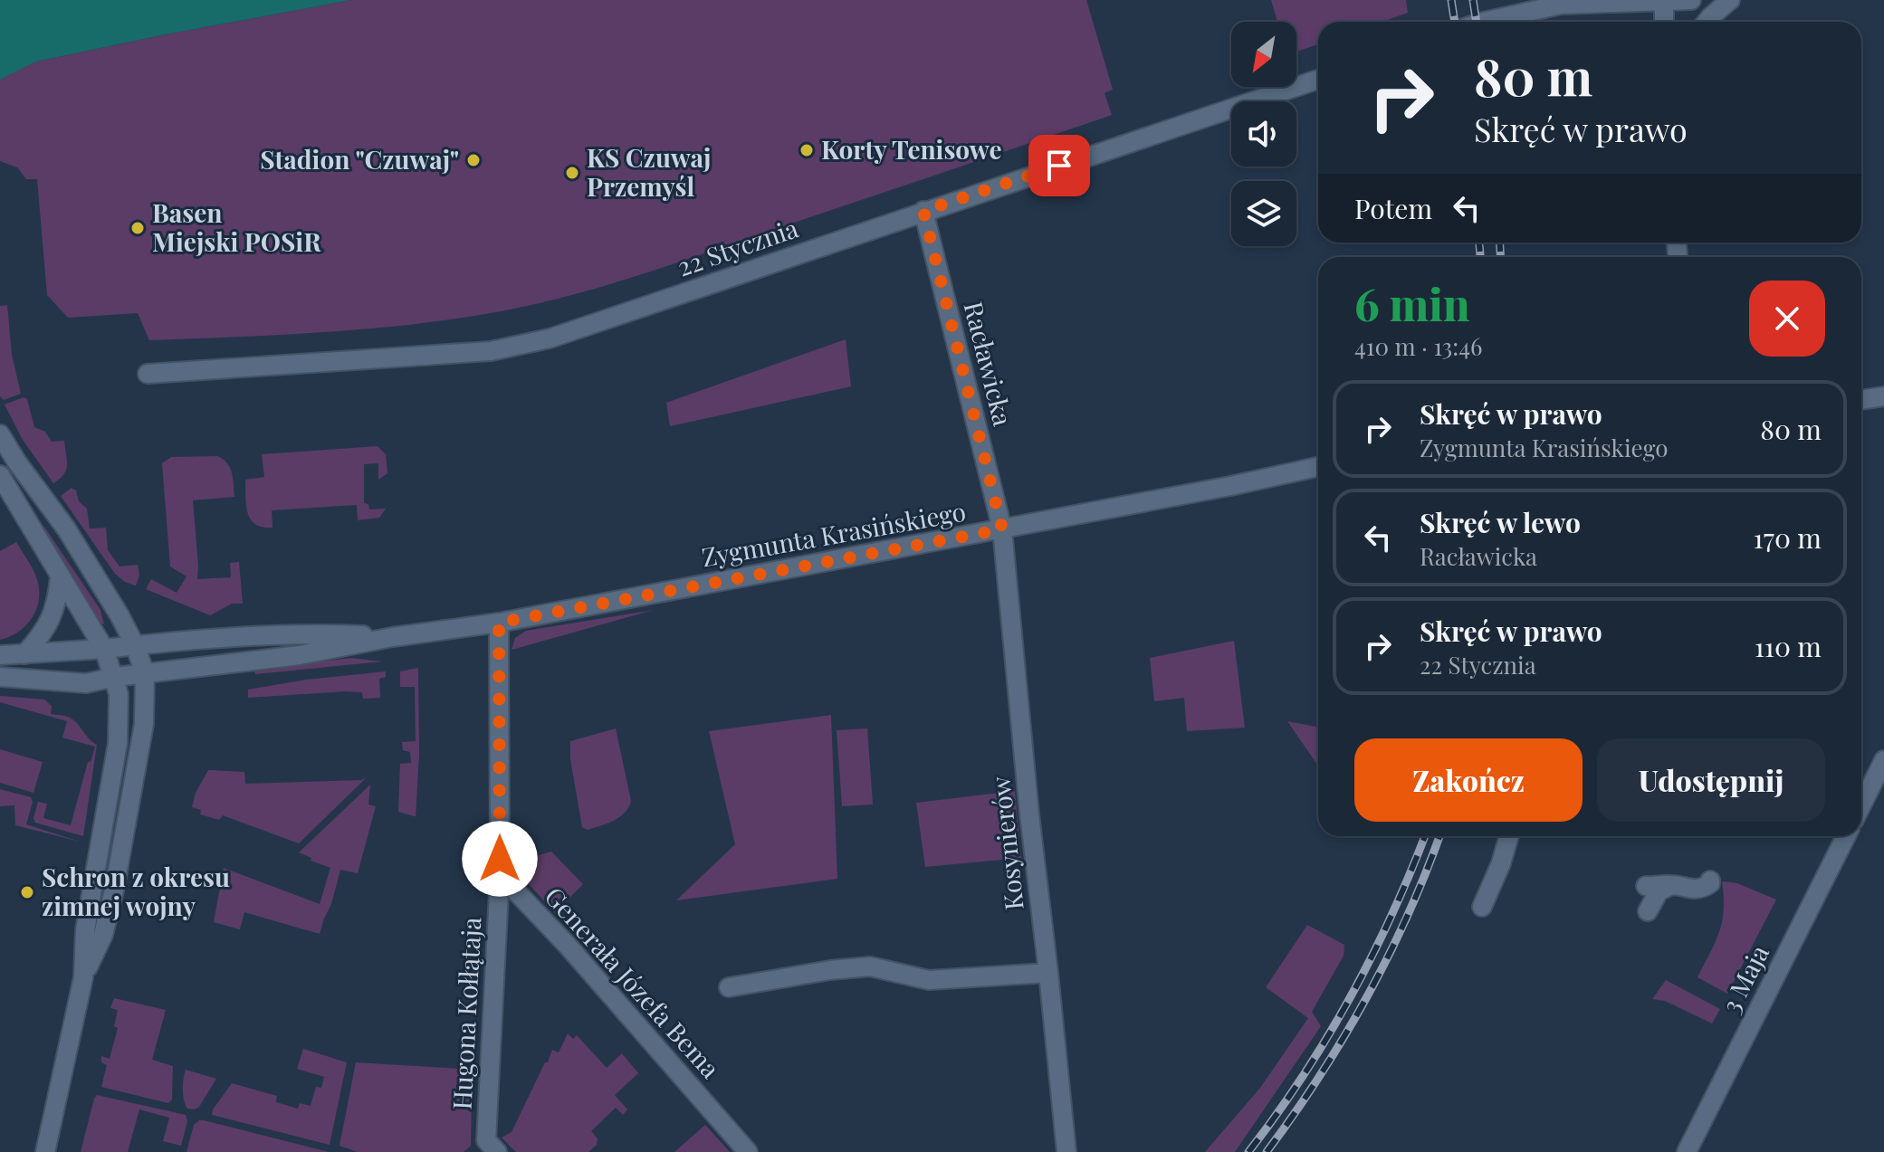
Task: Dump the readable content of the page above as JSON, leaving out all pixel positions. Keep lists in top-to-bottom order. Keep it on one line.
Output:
{"streets":{"street":["22 Stycznia","Racławicka","Zygmunta Krasińskiego","Kosynierów","3 Maja","Generała Józefa Bema","Hugona Kołłątaja"]},"crossings":[["22 Stycznia","Racławicka"],["Racławicka","Zygmunta Krasińskiego"],["Racławicka","Kosynierów"],["Zygmunta Krasińskiego","Kosynierów"],["Generała Józefa Bema","Hugona Kołłątaja"]],"places":["Korty Tenisowe","Stadion \"Czuwaj\"","KS Czuwaj Przemyśl","Basen Miejski POSiR","Schron z okresu zimnej wojny"],"north":"bottom left","page":{"turn":["80 m","Skręć w prawo"],"then":"Potem","heading":["6 min","410 m · 13:46"],"list":[{"name":"Skręć w prawo","note":"Zygmunta Krasińskiego","value":"80 m"},{"name":"Skręć w lewo","note":"Racławicka","value":"170 m"},{"name":"Skręć w prawo","note":"22 Stycznia","value":"110 m"}],"buttons":["Zakończ","Udostępnij"]}}
